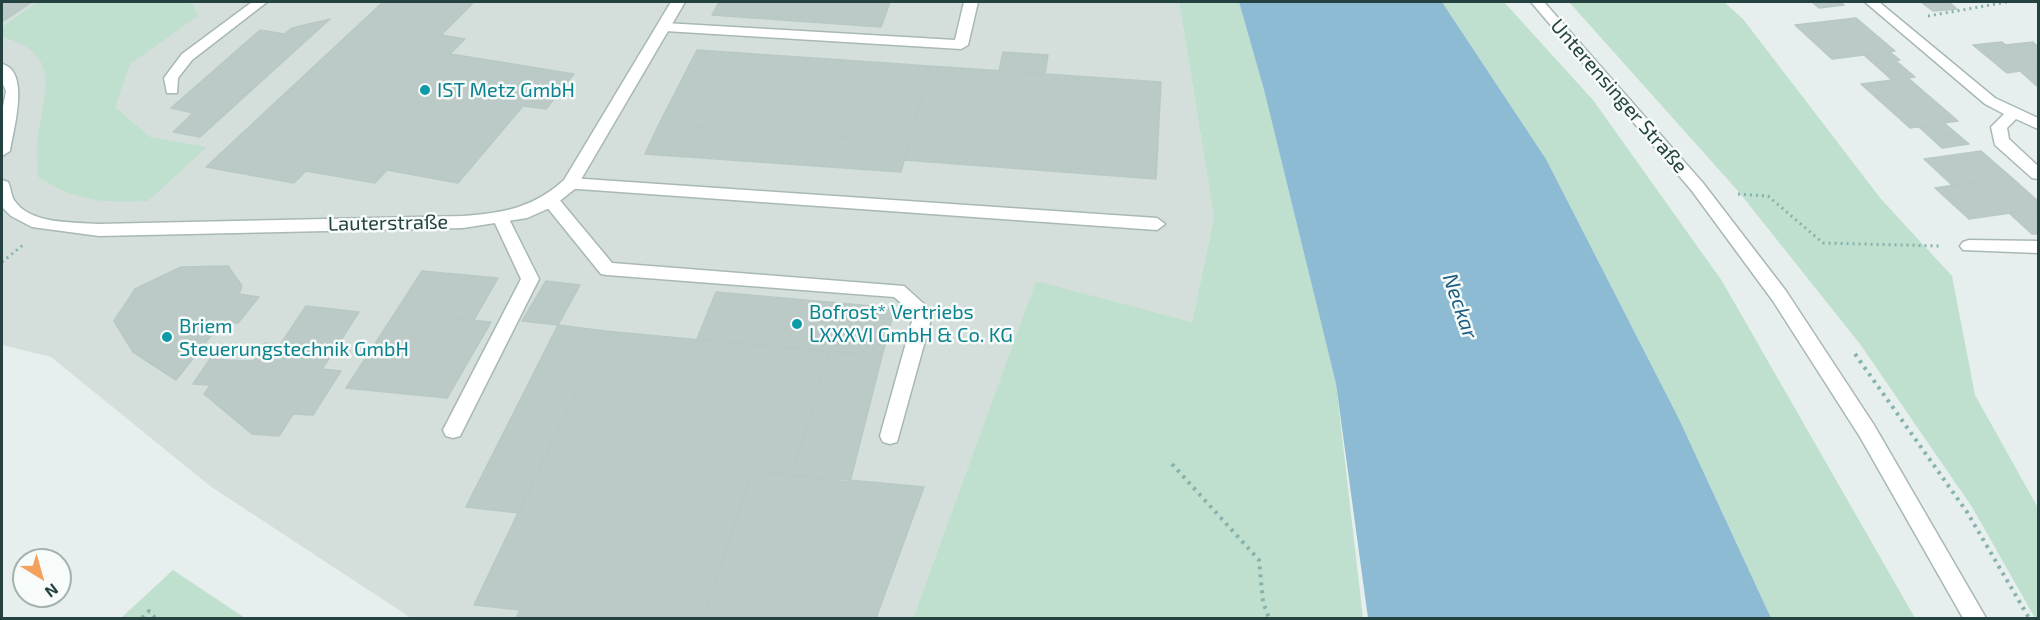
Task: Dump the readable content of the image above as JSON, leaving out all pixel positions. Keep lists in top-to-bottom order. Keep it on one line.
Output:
{"streets":{"street":["Unterensinger Straße","Lauterstraße"]},"water":["Neckar"],"places":["IST Metz GmbH","Bofrost* Vertriebs LXXXVI GmbH & Co. KG","Briem Steuerungstechnik GmbH"],"north":"bottom right"}
